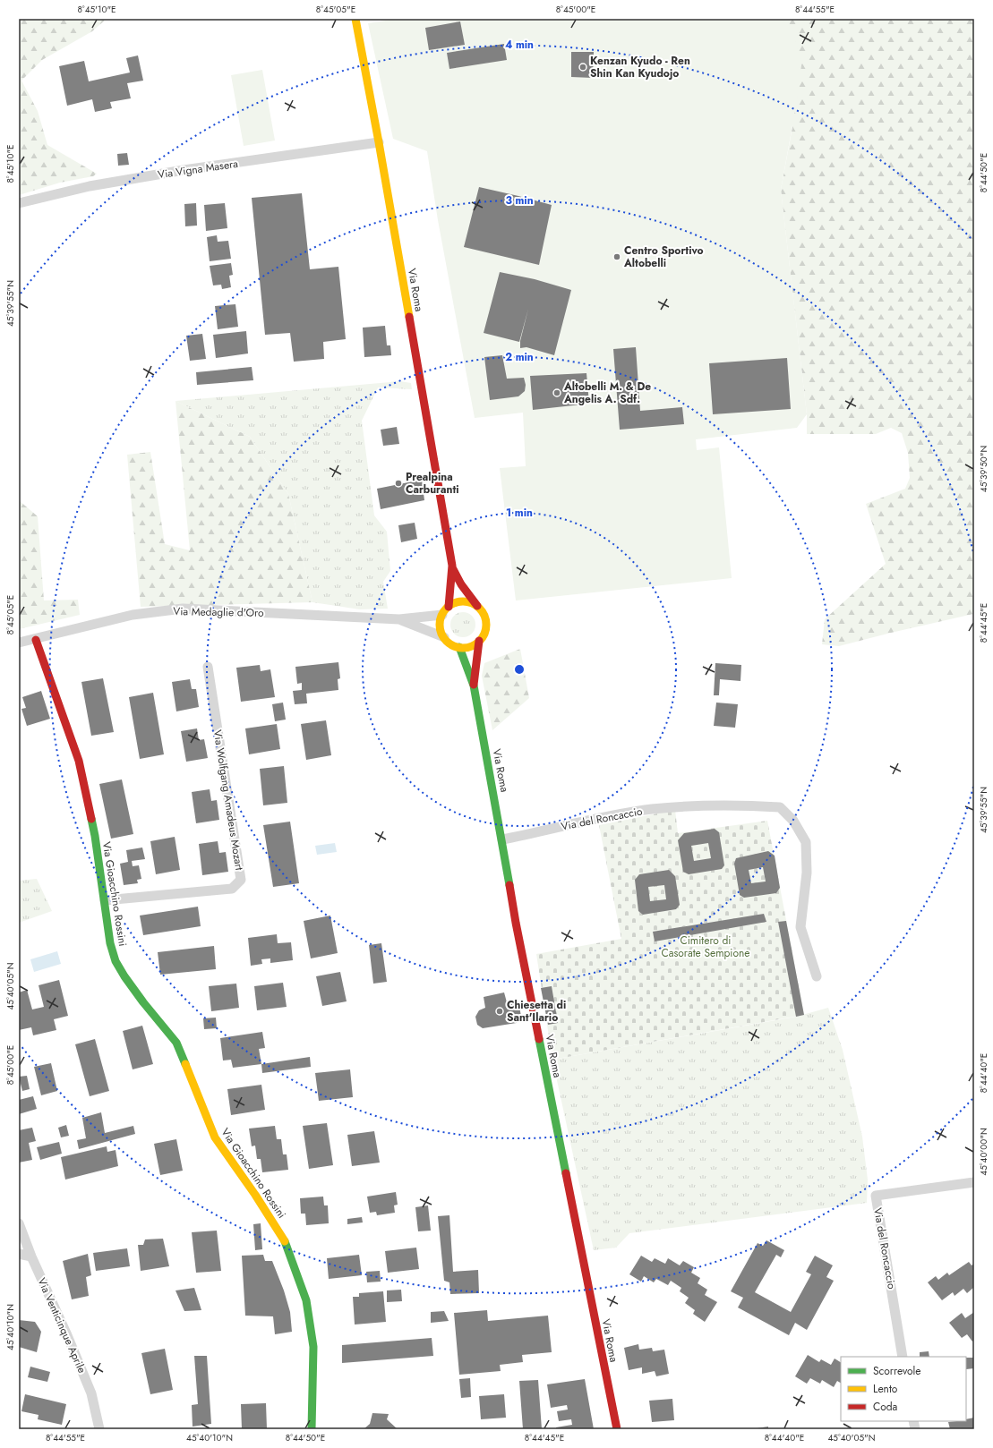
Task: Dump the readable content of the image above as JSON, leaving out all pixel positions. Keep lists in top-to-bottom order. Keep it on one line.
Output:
{"streets":{"street":["Via Vigna Masera","Via Roma","Via Medaglie d'Oro","Via Wolfgang Amadeus Mozart","Via del Roncaccio","Via Gioacchino Rossini","Via Venticinque Aprile"]},"crossings":[["Via Vigna Masera","Via Roma"],["Via Roma","Via Medaglie d'Oro"],["Via Roma","Via del Roncaccio"],["Via Medaglie d'Oro","Via Gioacchino Rossini"],["Via Wolfgang Amadeus Mozart","Via Gioacchino Rossini"]],"parks":["Cimitero di Casorate Sempione"],"places":["Kenzan Kyudo - Ren Shin Kan Kyudojo","Centro Sportivo Altobelli","Altobelli M. & De Angelis A. Sdf.","Prealpina Carburanti","Chiesetta di Sant'Ilario"],"legend":["Scorrevole","Lento","Coda"],"coordinates":["8°45'10\"E","8°45'05\"E","8°45'00\"E","8°44'55\"E","8°44'50\"E","45°39'55\"N","45°39'50\"N","8°44'45\"E","45°40'05\"N","8°44'40\"E","45°40'00\"N","45°40'10\"N"],"rings":["4 min","3 min","2 min","1 min"]}
